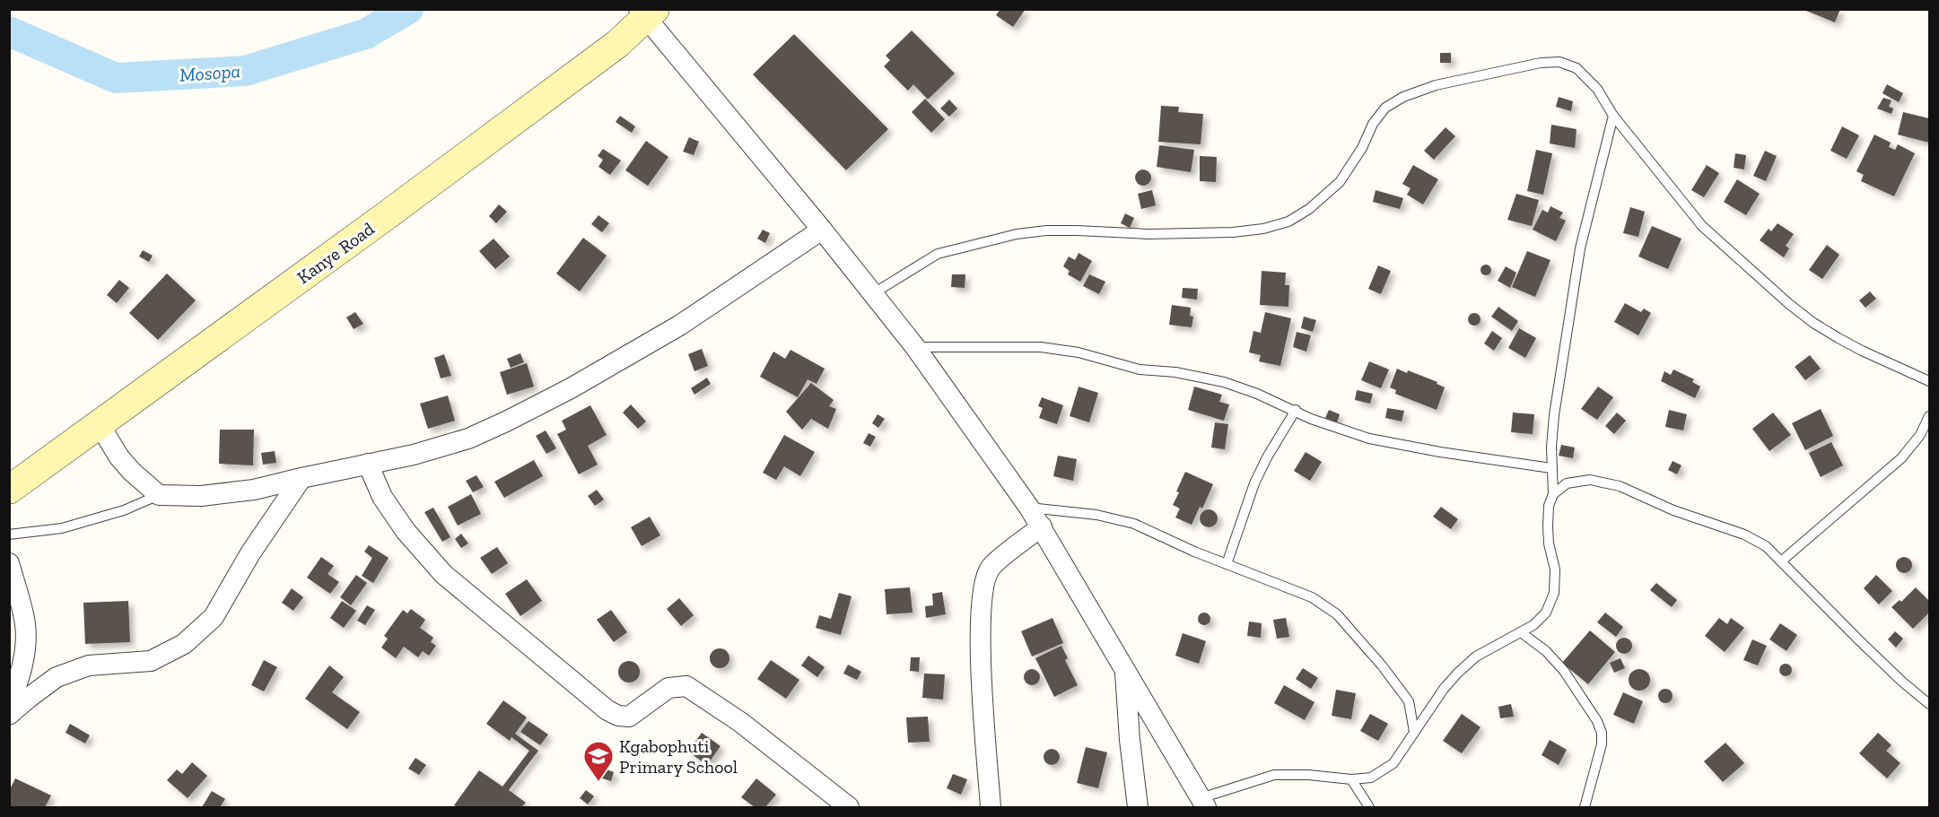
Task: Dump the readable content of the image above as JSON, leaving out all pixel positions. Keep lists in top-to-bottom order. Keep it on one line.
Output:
{"streets":{"main road":["Kanye Road"]},"water":["Mosopa"],"places":{"school or university":["Kgabophuti Primary School"]}}
